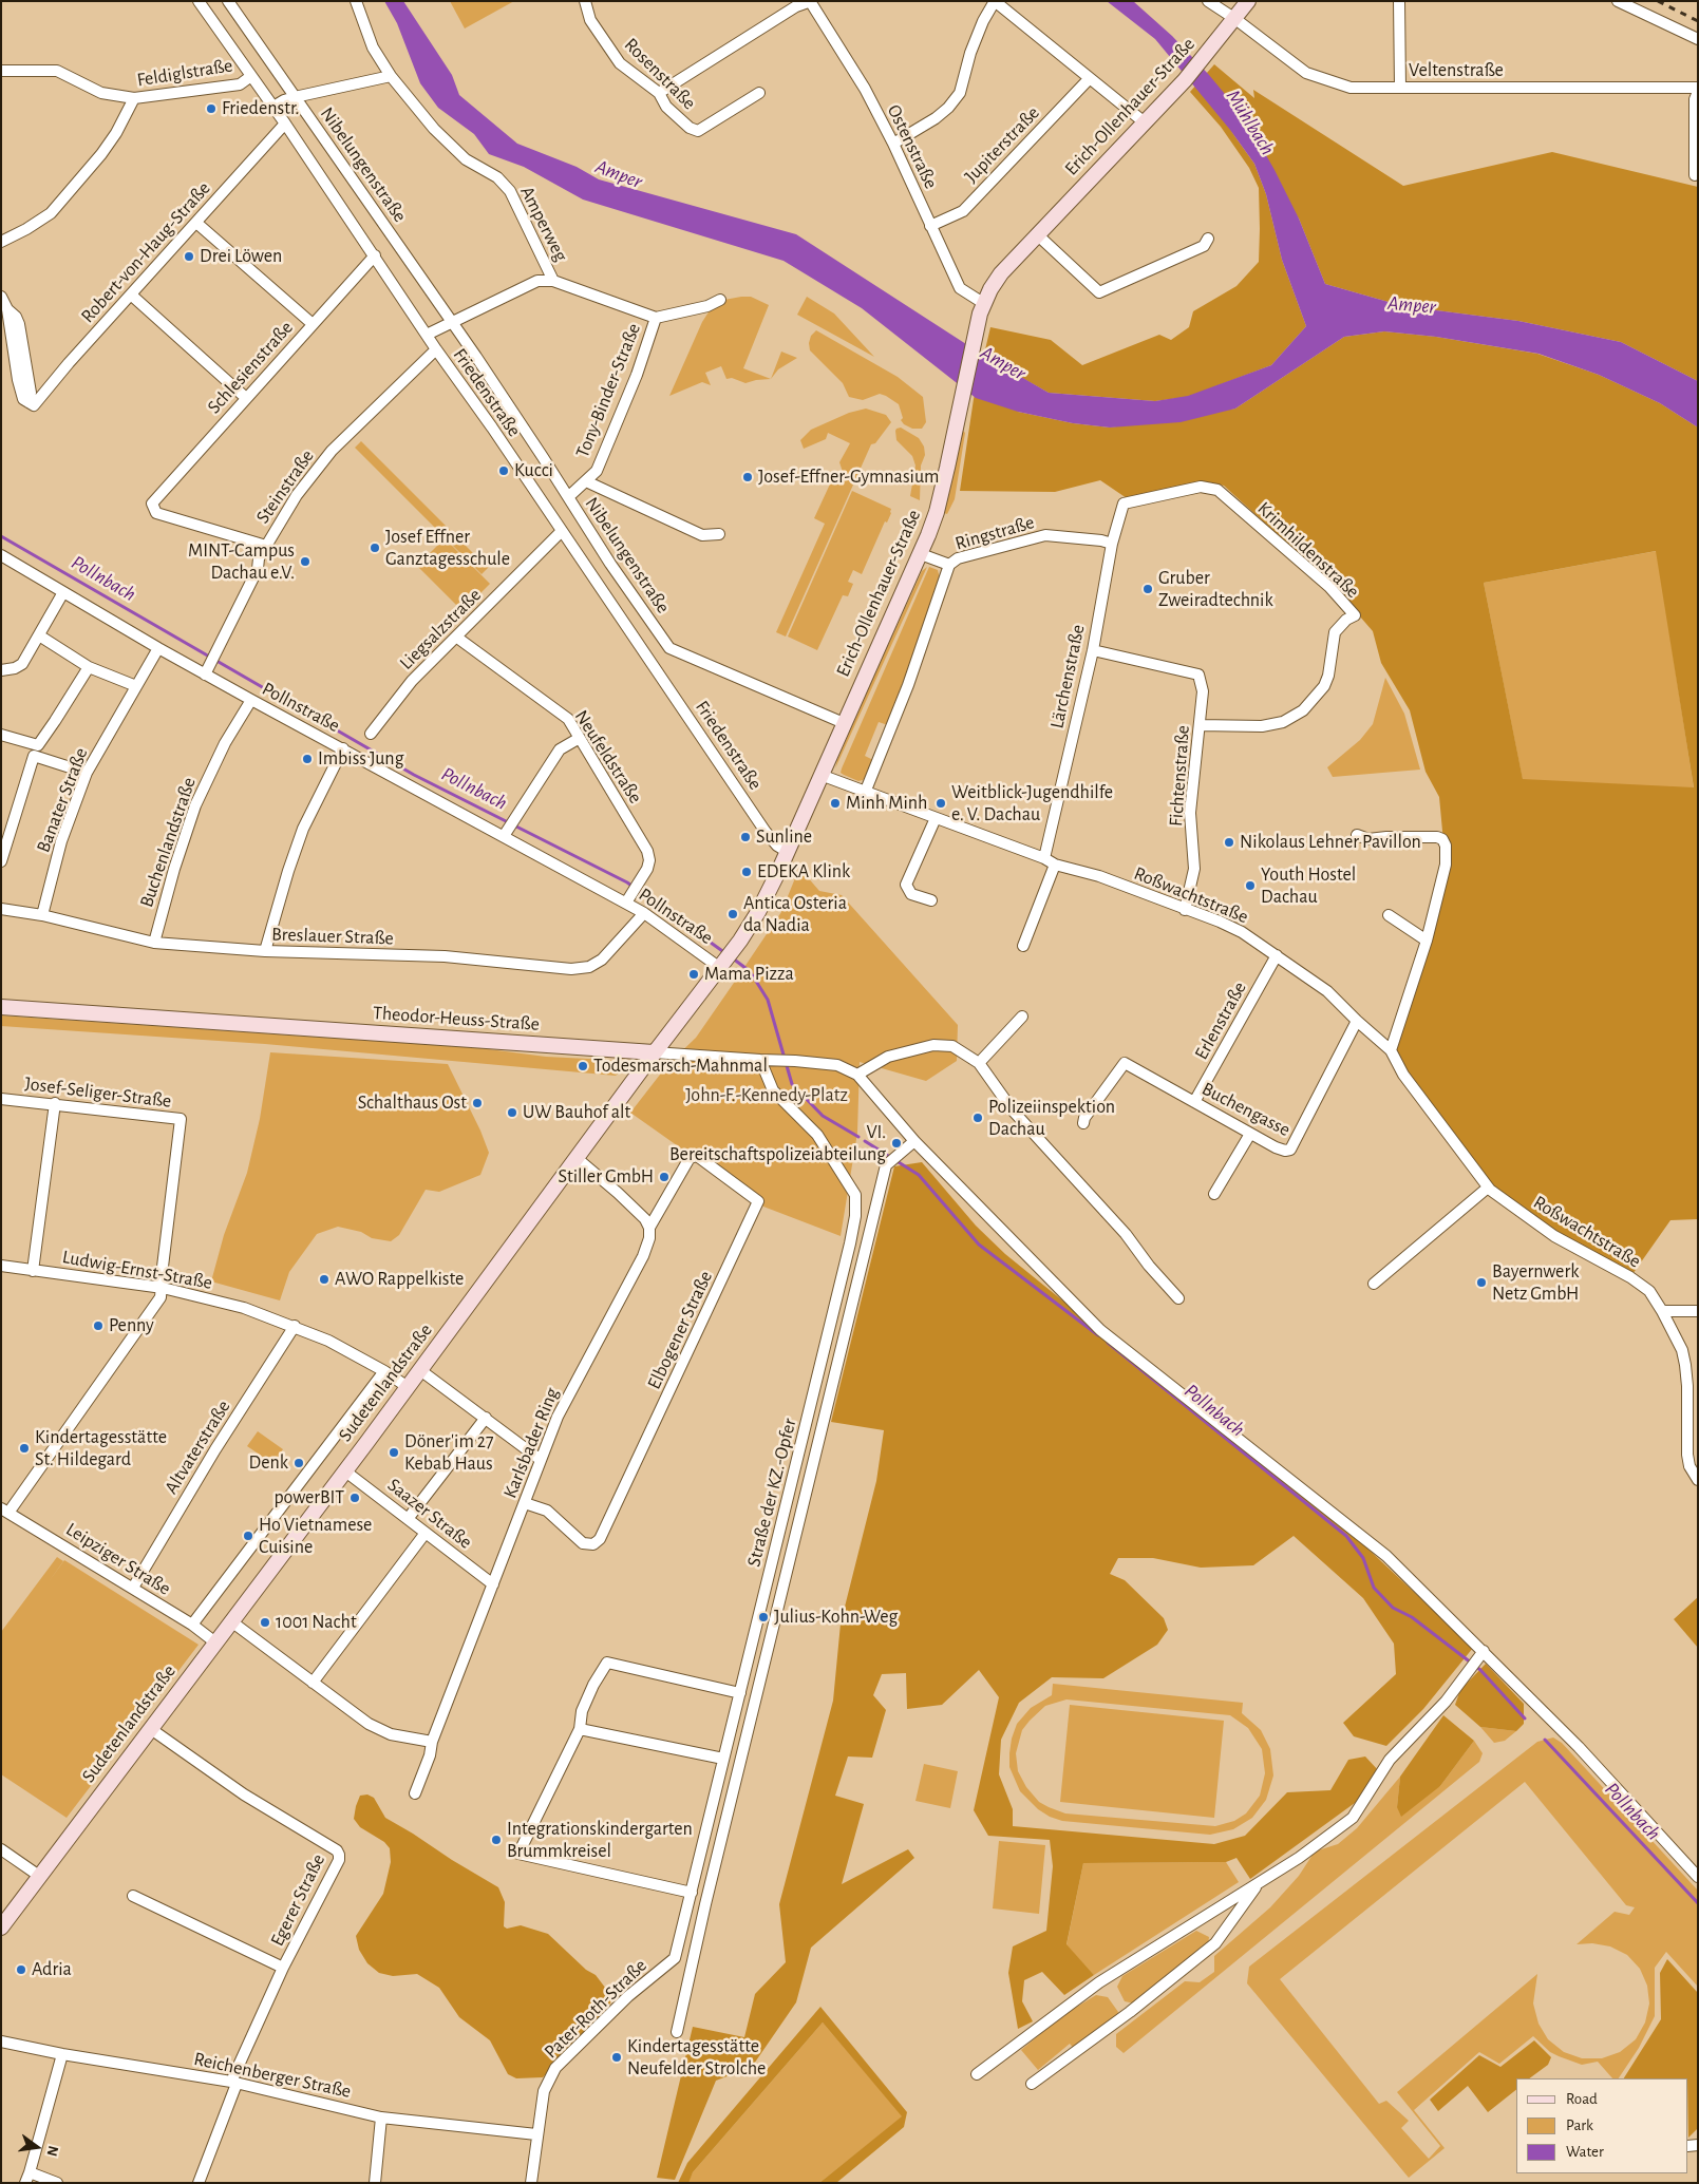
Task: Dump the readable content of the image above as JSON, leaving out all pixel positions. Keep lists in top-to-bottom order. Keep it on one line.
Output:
{"streets":{"street":["Veltenstraße","Feldiglstraße","Rosenstraße","Erich-Ollenhauer-Straße","Jupiterstraße","Ostenstraße","Nibelungenstraße","Amperweg","Robert-von-Haug-Straße","Schlesienstraße","Tony-Binder-Straße","Friedenstraße","Steinstraße","Ringstraße","Krimhildenstraße","Liegsalzstraße","Lärchenstraße","Pollnstraße","Neufeldstraße","Fichtenstraße","Banater Straße","Buchenlandstraße","Roßwachtstraße","Breslauer Straße","Theodor-Heuss-Straße","Erlenstraße","Josef-Seliger-Straße","Buchengasse","Ludwig-Ernst-Straße","Elbogener Straße","Sudetenlandstraße","Karlsbader Ring","Altvaterstraße","Straße der KZ.-Opfer","Saazer Straße","Leipziger Straße","Egerer Straße","Pater-Roth-Straße","Reichenberger Straße"]},"crossings":[["Veltenstraße","Erich-Ollenhauer-Straße"],["Feldiglstraße","Friedenstraße"],["Erich-Ollenhauer-Straße","Ostenstraße"],["Erich-Ollenhauer-Straße","Nibelungenstraße"],["Erich-Ollenhauer-Straße","Friedenstraße"],["Erich-Ollenhauer-Straße","Ringstraße"],["Erich-Ollenhauer-Straße","Roßwachtstraße"],["Erich-Ollenhauer-Straße","Sudetenlandstraße"],["Jupiterstraße","Ostenstraße"],["Nibelungenstraße","Tony-Binder-Straße"],["Amperweg","Tony-Binder-Straße"],["Robert-von-Haug-Straße","Friedenstraße"],["Schlesienstraße","Friedenstraße"],["Schlesienstraße","Steinstraße"],["Friedenstraße","Steinstraße"],["Friedenstraße","Liegsalzstraße"],["Friedenstraße","Sudetenlandstraße"],["Steinstraße","Pollnstraße"],["Ringstraße","Lärchenstraße"],["Krimhildenstraße","Lärchenstraße"],["Krimhildenstraße","Fichtenstraße"],["Liegsalzstraße","Neufeldstraße"],["Lärchenstraße","Fichtenstraße"],["Lärchenstraße","Roßwachtstraße"],["Pollnstraße","Neufeldstraße"],["Pollnstraße","Banater Straße"],["Pollnstraße","Buchenlandstraße"],["Pollnstraße","Breslauer Straße"],["Pollnstraße","Sudetenlandstraße"],["Fichtenstraße","Roßwachtstraße"],["Banater Straße","Breslauer Straße"],["Buchenlandstraße","Breslauer Straße"],["Roßwachtstraße","Erlenstraße"],["Roßwachtstraße","Buchengasse"],["Theodor-Heuss-Straße","Sudetenlandstraße"],["Theodor-Heuss-Straße","Straße der KZ.-Opfer"],["Erlenstraße","Buchengasse"],["Josef-Seliger-Straße","Ludwig-Ernst-Straße"],["Ludwig-Ernst-Straße","Sudetenlandstraße"],["Ludwig-Ernst-Straße","Altvaterstraße"],["Elbogener Straße","Karlsbader Ring"],["Sudetenlandstraße","Saazer Straße"],["Sudetenlandstraße","Leipziger Straße"],["Sudetenlandstraße","Egerer Straße"],["Karlsbader Ring","Saazer Straße"],["Altvaterstraße","Leipziger Straße"],["Straße der KZ.-Opfer","Pater-Roth-Straße"],["Egerer Straße","Reichenberger Straße"],["Pater-Roth-Straße","Reichenberger Straße"]],"water":["Mühlbach","Amper","Pollnbach"],"parks":["John-F.-Kennedy-Platz"],"places":["Friedenstr.","Drei Löwen","Kucci","Josef-Effner-Gymnasium","Josef Effner Ganztagesschule","MINT-Campus Dachau e.V.","Gruber Zweiradtechnik","Imbiss Jung","Minh Minh","Weitblick-Jugendhilfe e. V. Dachau","Sunline","Nikolaus Lehner Pavillon","EDEKA Klink","Youth Hostel Dachau","Antica Osteria da Nadia","Mama Pizza","Todesmarsch-Mahnmal","Schalthaus Ost","UW Bauhof alt","Polizeiinspektion Dachau","VI. Bereitschaftspolizeiabteilung","Stiller GmbH","AWO Rappelkiste","Bayernwerk Netz GmbH","Penny","Kindertagesstätte St. Hildegard","Döner'im 27 Kebab Haus","Denk","powerBIT","Ho Vietnamese Cuisine","Julius-Kohn-Weg","1001 Nacht","Integrationskindergarten Brummkreisel","Adria","Kindertagesstätte Neufelder Strolche"],"legend":["Road","Park","Water"],"north":"right"}
